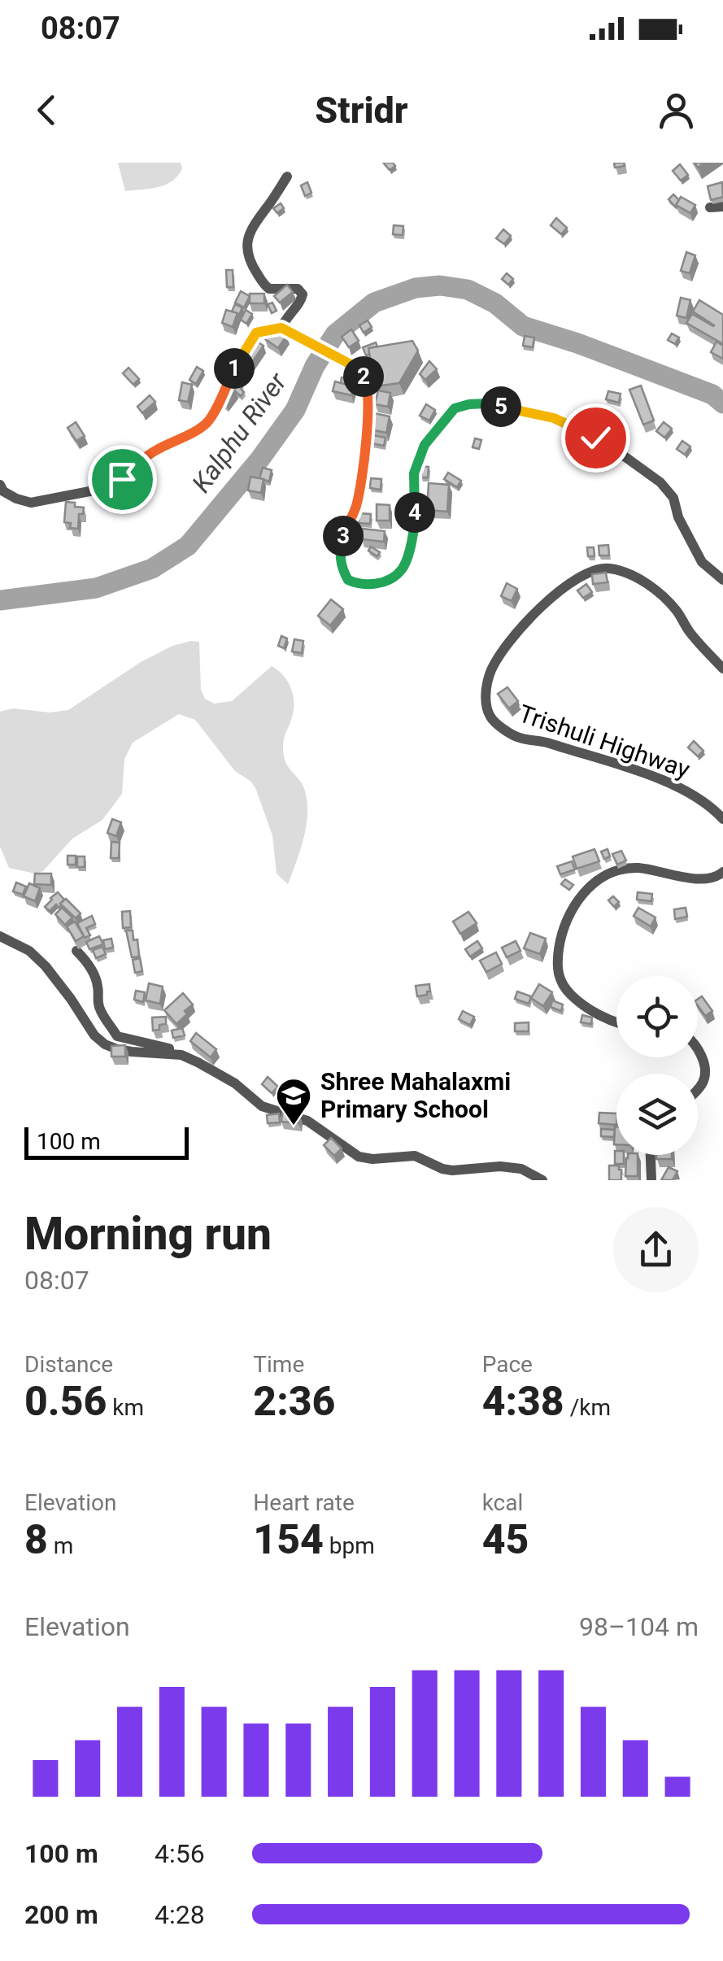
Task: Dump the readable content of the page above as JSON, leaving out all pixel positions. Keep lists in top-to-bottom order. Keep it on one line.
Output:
{"streets":{"street":["Trishuli Highway"]},"water":["Kalphu River"],"places":{"school or university":["Shree Mahalaxmi Primary School"]},"scale_bar":"100 m","page":{"status":"08:07","header":"Stridr","pins":["1","2","5","4","3"],"scale":"100 m","heading":["Morning run","08:07"],"stats":[["Distance","0.56 km"],["Time","2:36"],["Pace","4:38 /km"],["Elevation","8 m"],["Heart rate","154 bpm"],["kcal","45"]],"chart":["Elevation","98–104 m"],"list":[{"name":"100 m","note":"4:56"},{"name":"200 m","note":"4:28"}]}}
